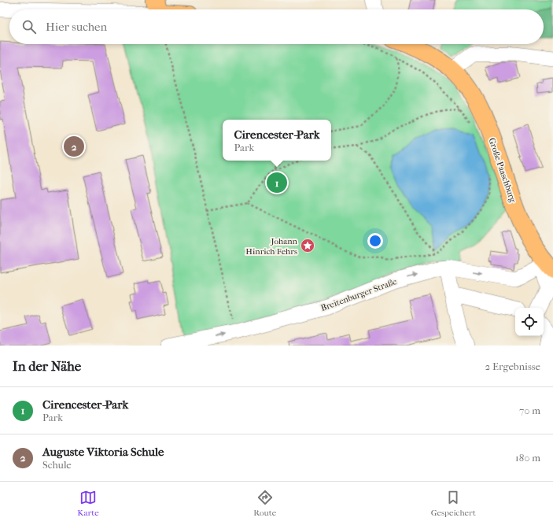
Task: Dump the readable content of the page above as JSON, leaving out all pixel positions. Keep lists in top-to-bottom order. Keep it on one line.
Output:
{"streets":{"main road":["Große Paaschburg"],"street":["Breitenburger Straße"]},"crossings":[["Große Paaschburg","Breitenburger Straße"]],"one_way":["Breitenburger Straße"],"places":{"place":["Johann Hinrich Fehrs"]},"page":{"search":"Hier suchen","popup":["Cirencester-Park","Park"],"pins":["2","1"],"heading":["In der Nähe","2 Ergebnisse"],"list":[{"mark":"1","name":"Cirencester-Park","note":"Park","value":"70 m"},{"mark":"2","name":"Auguste Viktoria Schule","note":"Schule","value":"180 m"}],"nav":["Karte","Route","Gespeichert"]}}
